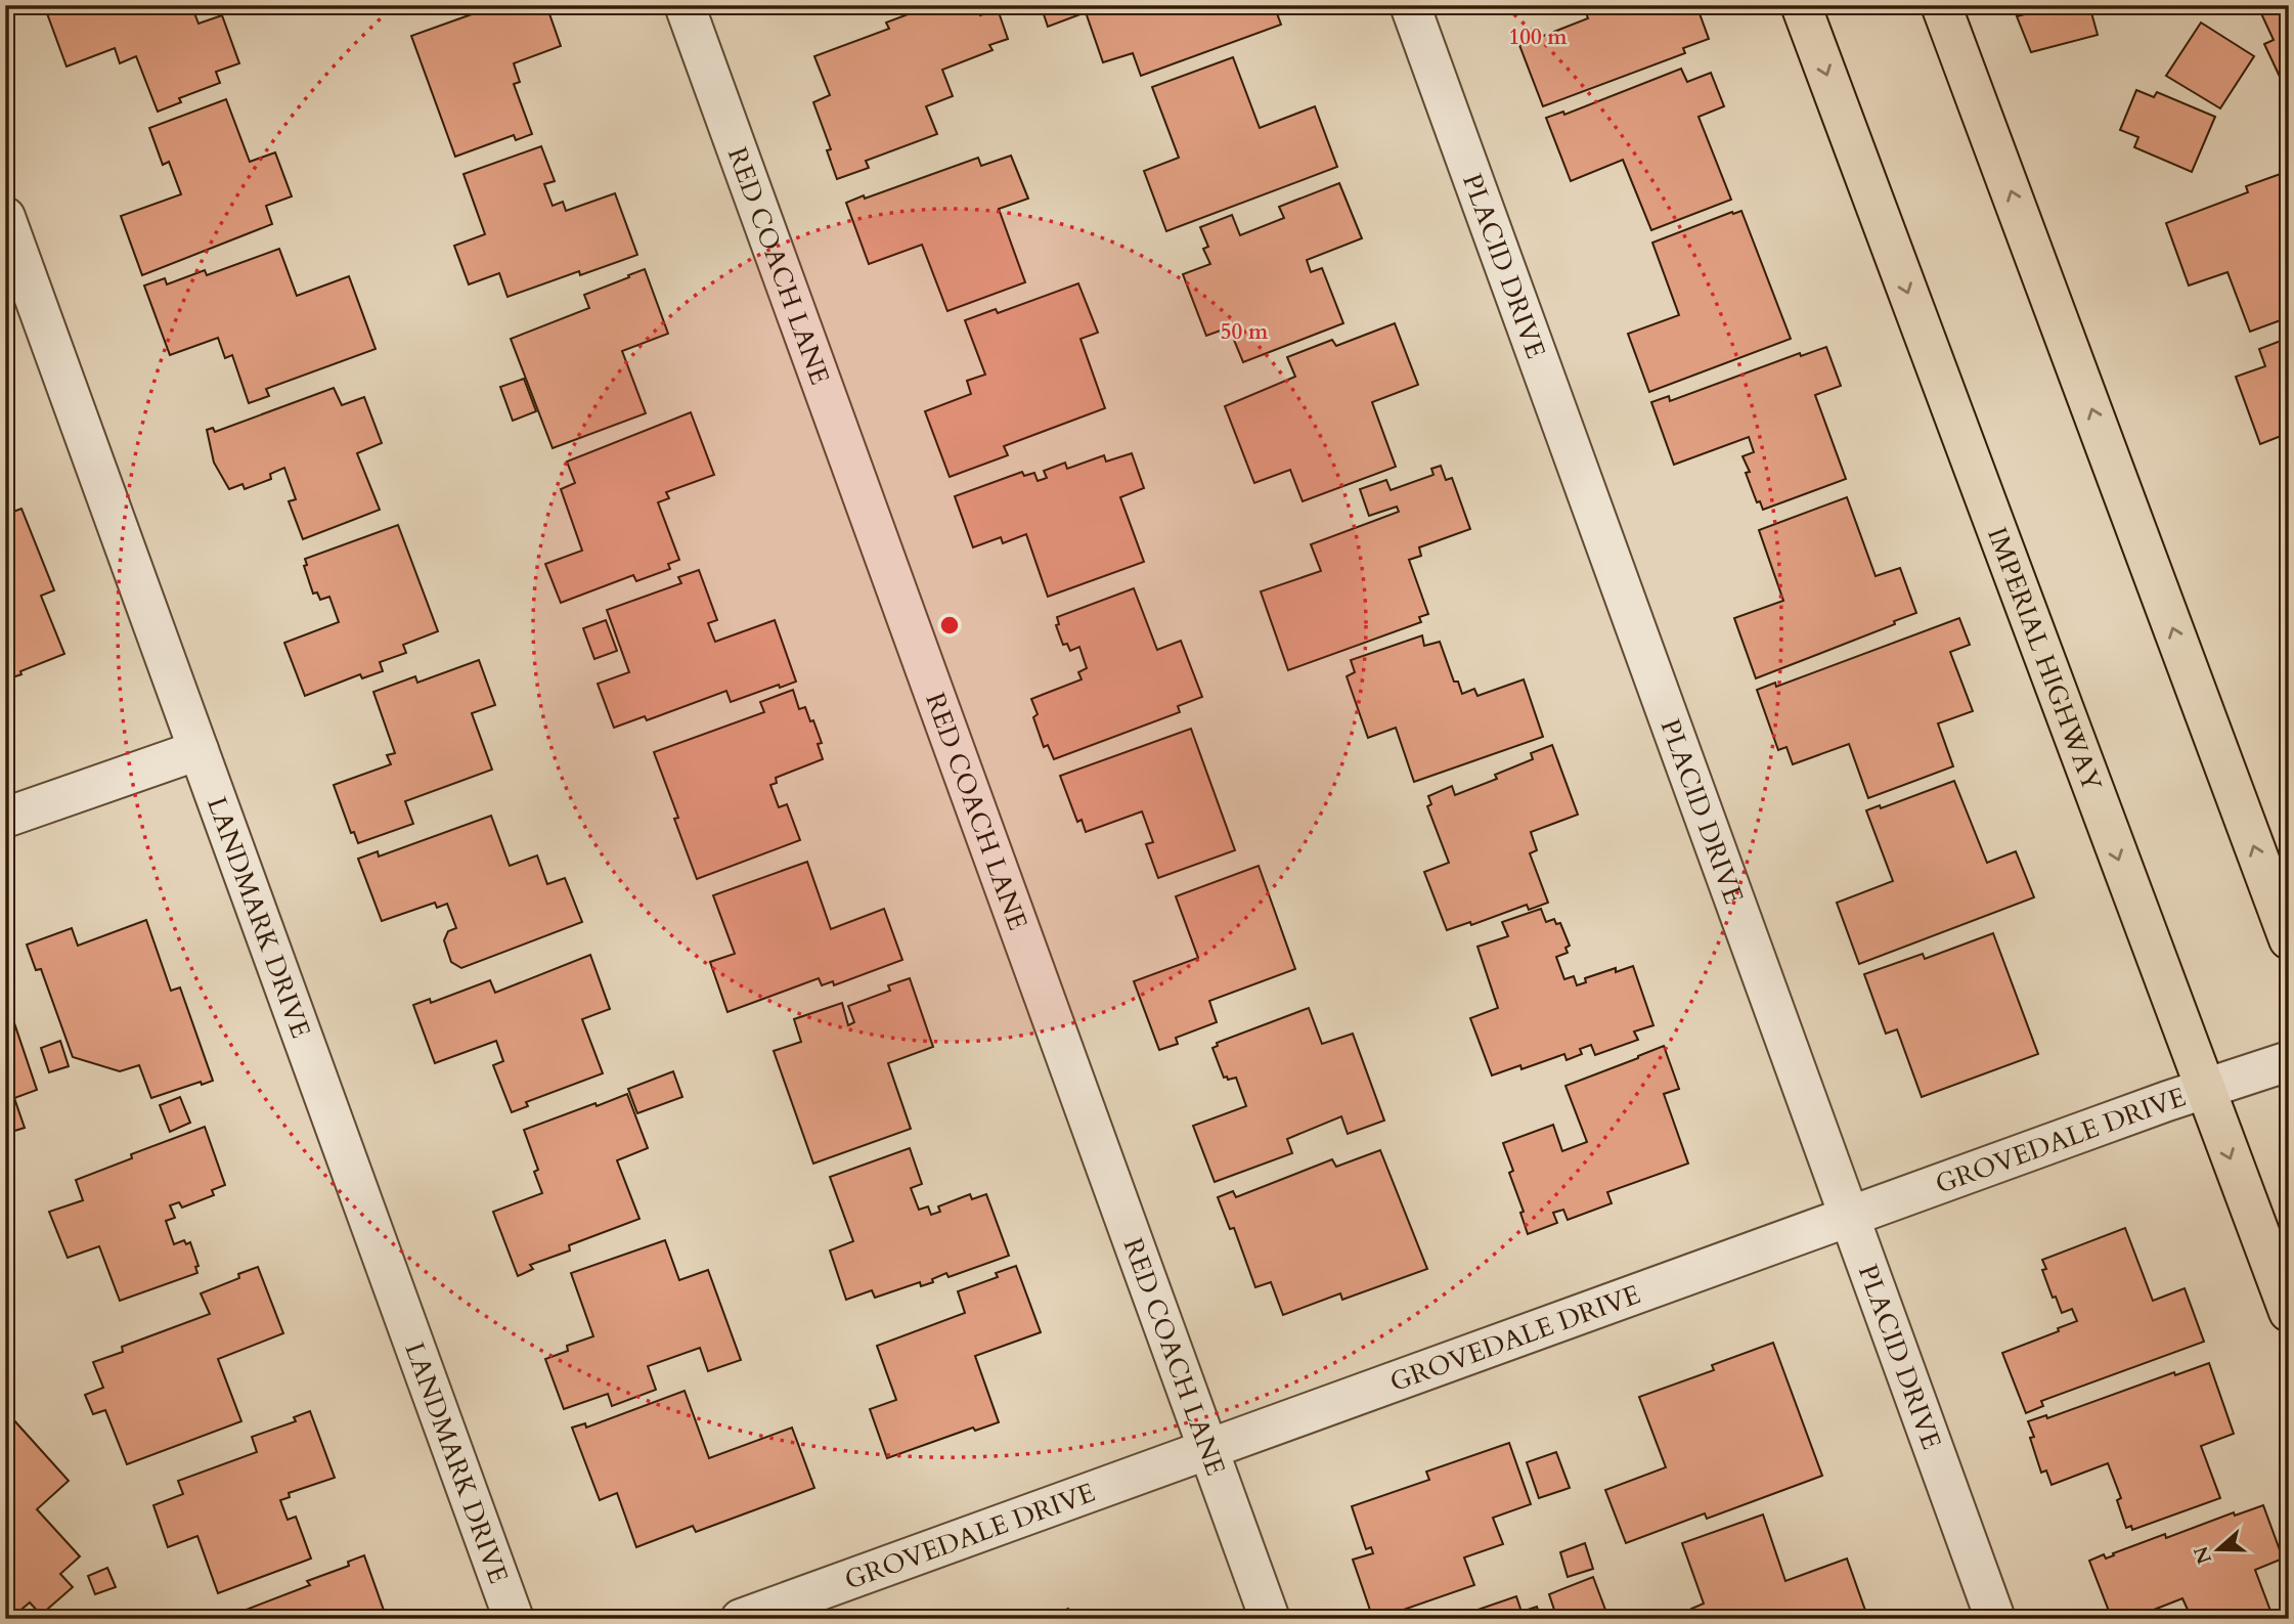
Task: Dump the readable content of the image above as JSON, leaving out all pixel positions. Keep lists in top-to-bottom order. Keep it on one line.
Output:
{"streets":{"main road":["IMPERIAL HIGHWAY"],"street":["RED COACH LANE","PLACID DRIVE","LANDMARK DRIVE","GROVEDALE DRIVE"]},"crossings":[["RED COACH LANE","GROVEDALE DRIVE"],["PLACID DRIVE","GROVEDALE DRIVE"],["IMPERIAL HIGHWAY","GROVEDALE DRIVE"]],"north":"left","rings":["100 m","50 m"]}
